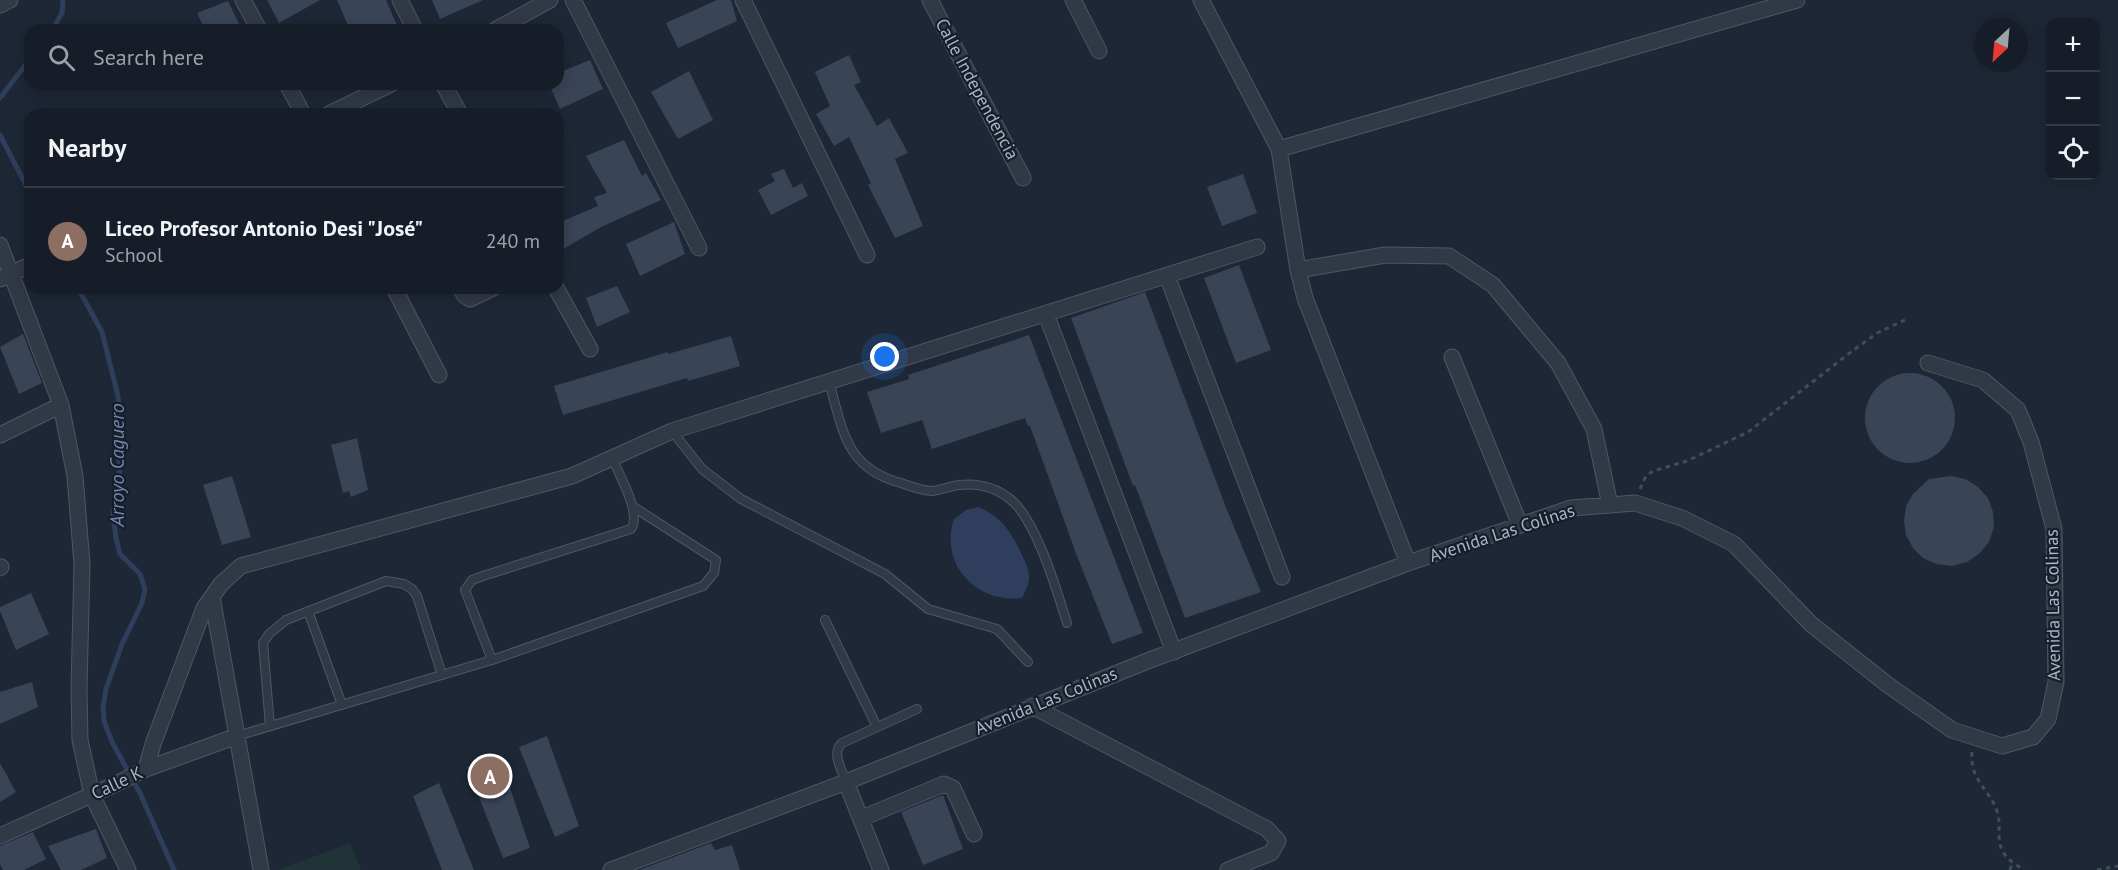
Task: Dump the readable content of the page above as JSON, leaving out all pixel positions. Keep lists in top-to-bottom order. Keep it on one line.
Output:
{"streets":{"street":["Calle Independencia","Avenida Las Colinas","Calle K"]},"water":["Arroyo Caguero"],"north":"bottom left","page":{"map_buttons":["+","−"],"search":"Search here","heading":"Nearby","list":[{"mark":"A","name":"Liceo Profesor Antonio Desi \"José\"","note":"School","value":"240 m"}],"pins":"A"}}
